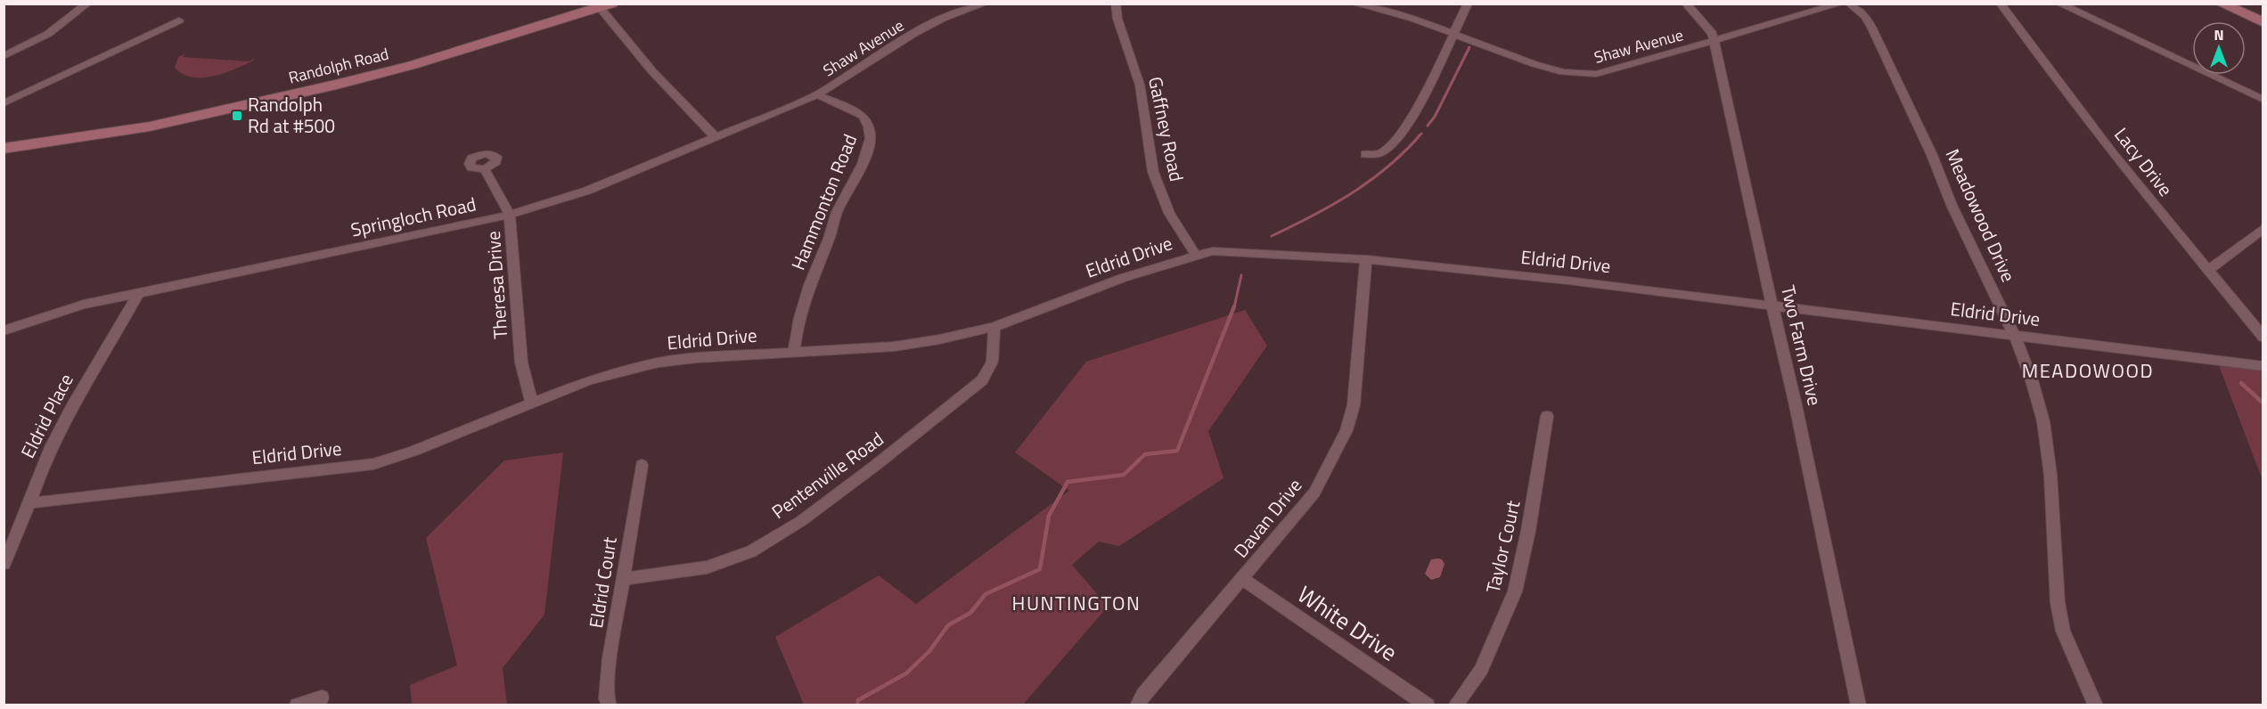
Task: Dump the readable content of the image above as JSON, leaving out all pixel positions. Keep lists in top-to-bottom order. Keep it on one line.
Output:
{"streets":{"main road":["Randolph Road"],"street":["Shaw Avenue","Gaffney Road","Lacy Drive","Hammonton Road","Meadowood Drive","Springloch Road","Eldrid Drive","Theresa Drive","Two Farm Drive","Eldrid Place","Pentenville Road","Davan Drive","Taylor Court","Eldrid Court","White Drive"]},"crossings":[["Shaw Avenue","Hammonton Road"],["Shaw Avenue","Springloch Road"],["Shaw Avenue","Two Farm Drive"],["Gaffney Road","Eldrid Drive"],["Hammonton Road","Springloch Road"],["Hammonton Road","Eldrid Drive"],["Meadowood Drive","Eldrid Drive"],["Springloch Road","Theresa Drive"],["Springloch Road","Eldrid Place"],["Eldrid Drive","Theresa Drive"],["Eldrid Drive","Two Farm Drive"],["Eldrid Drive","Eldrid Place"],["Eldrid Drive","Pentenville Road"],["Eldrid Drive","Davan Drive"],["Pentenville Road","Eldrid Court"],["Davan Drive","White Drive"]],"districts":["MEADOWOOD","HUNTINGTON"],"places":{"transit":["Randolph Rd at #500"]},"north":"top"}
